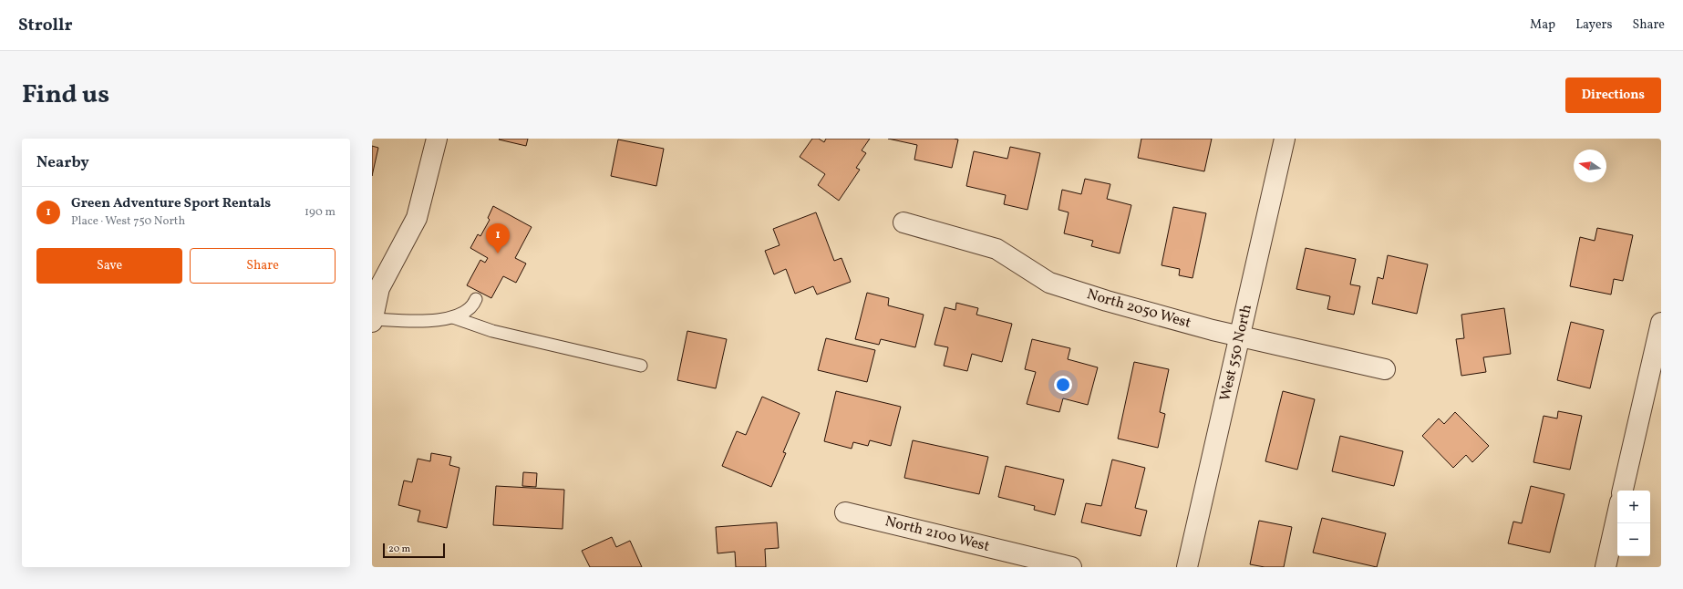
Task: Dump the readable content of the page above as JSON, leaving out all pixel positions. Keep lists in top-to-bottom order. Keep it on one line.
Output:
{"streets":{"street":["North 2050 West","West 550 North","North 2100 West"]},"crossings":[["North 2050 West","West 550 North"]],"scale_bar":"20 m","north":"left","page":{"header":"Strollr","nav":["Map","Layers","Share"],"title":"Find us","buttons":["Directions",["Save","Share"]],"heading":"Nearby","list":[{"mark":"1","name":"Green Adventure Sport Rentals","note":"Place · West 750 North","value":"190 m"}],"pins":"1","map_buttons":["+","−"],"scale":"20 m"}}
